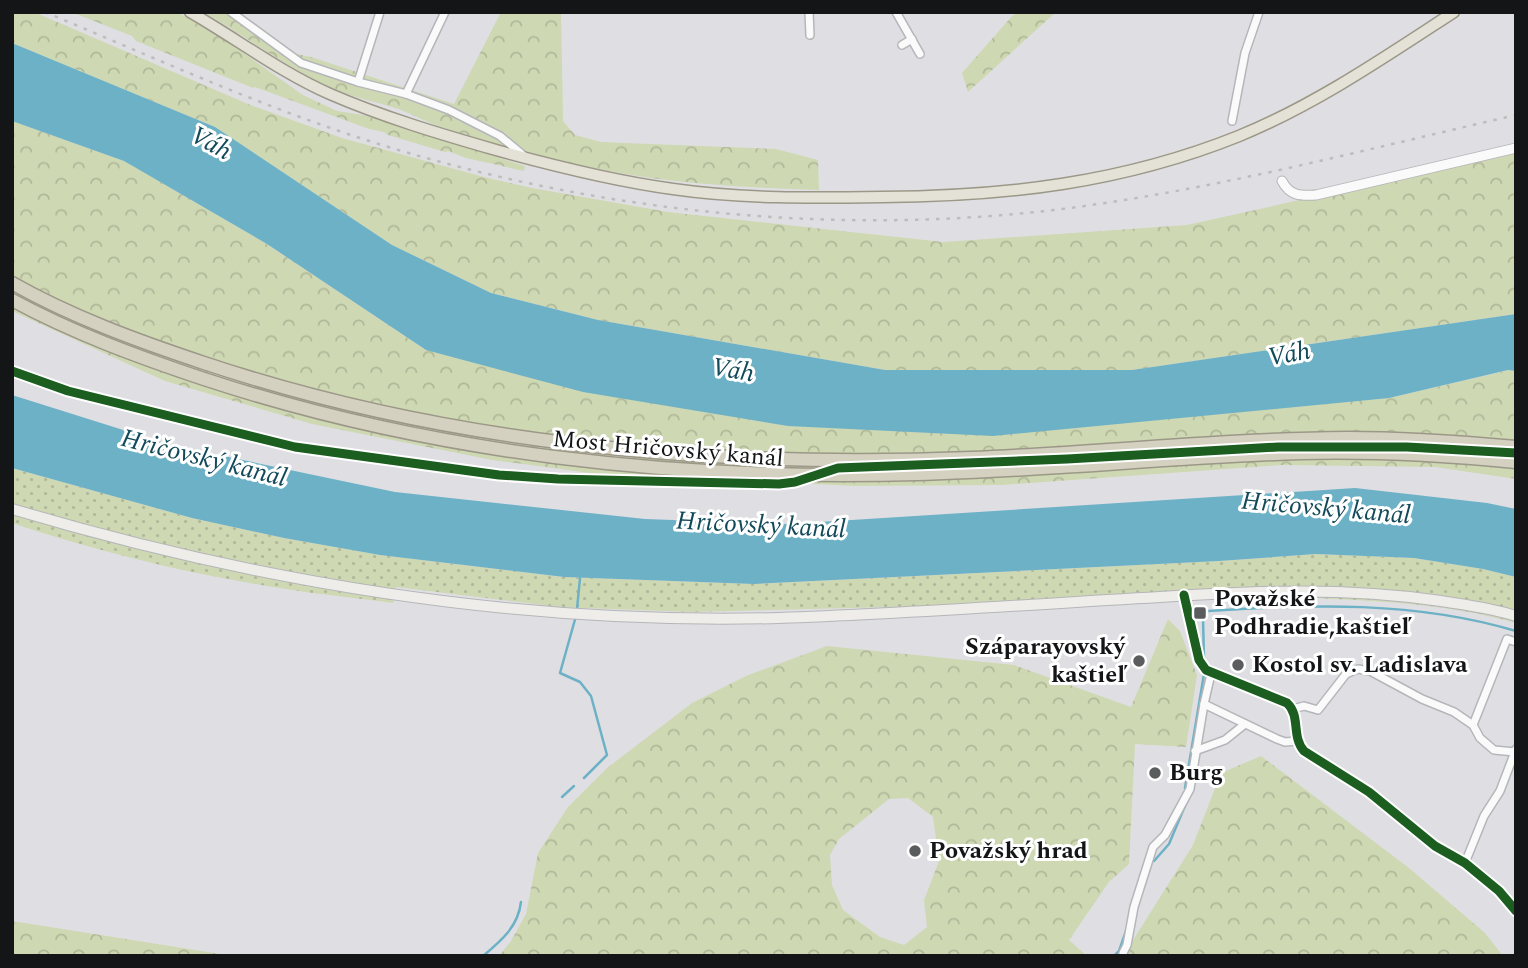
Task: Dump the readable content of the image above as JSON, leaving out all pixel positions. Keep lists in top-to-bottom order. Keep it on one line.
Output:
{"streets":{"highway":["Most Hričovský kanál"]},"water":["Váh","Hričovský kanál"],"places":{"transit":["Považské Podhradie,kaštieľ"],"other":["Száparayovský kaštieľ","Kostol sv. Ladislava","Burg","Považský hrad"]}}
